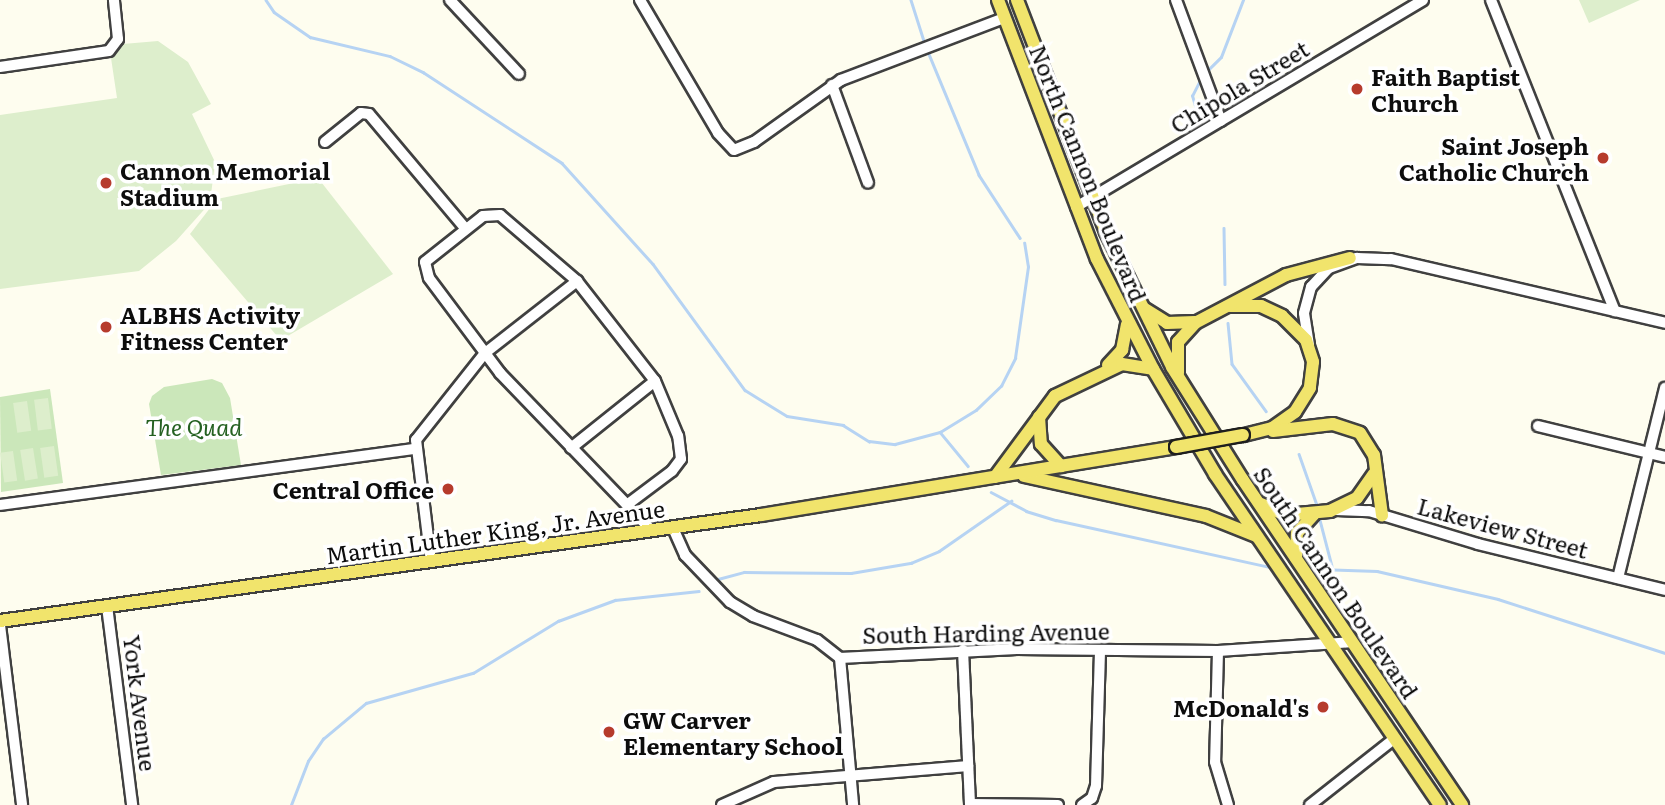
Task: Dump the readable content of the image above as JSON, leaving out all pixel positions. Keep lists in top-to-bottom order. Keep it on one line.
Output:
{"streets":{"main road":["North Cannon Boulevard","Martin Luther King, Jr. Avenue","South Cannon Boulevard"],"street":["Chipola Street","Lakeview Street","South Harding Avenue","York Avenue"]},"crossings":[["Chipola Street","North Cannon Boulevard"],["North Cannon Boulevard","South Cannon Boulevard"],["Martin Luther King, Jr. Avenue","South Harding Avenue"],["Martin Luther King, Jr. Avenue","York Avenue"],["South Cannon Boulevard","South Harding Avenue"]],"parks":["The Quad"],"places":["Faith Baptist Church","Saint Joseph Catholic Church","Cannon Memorial Stadium","ALBHS Activity Fitness Center","Central Office","McDonald's","GW Carver Elementary School"]}
